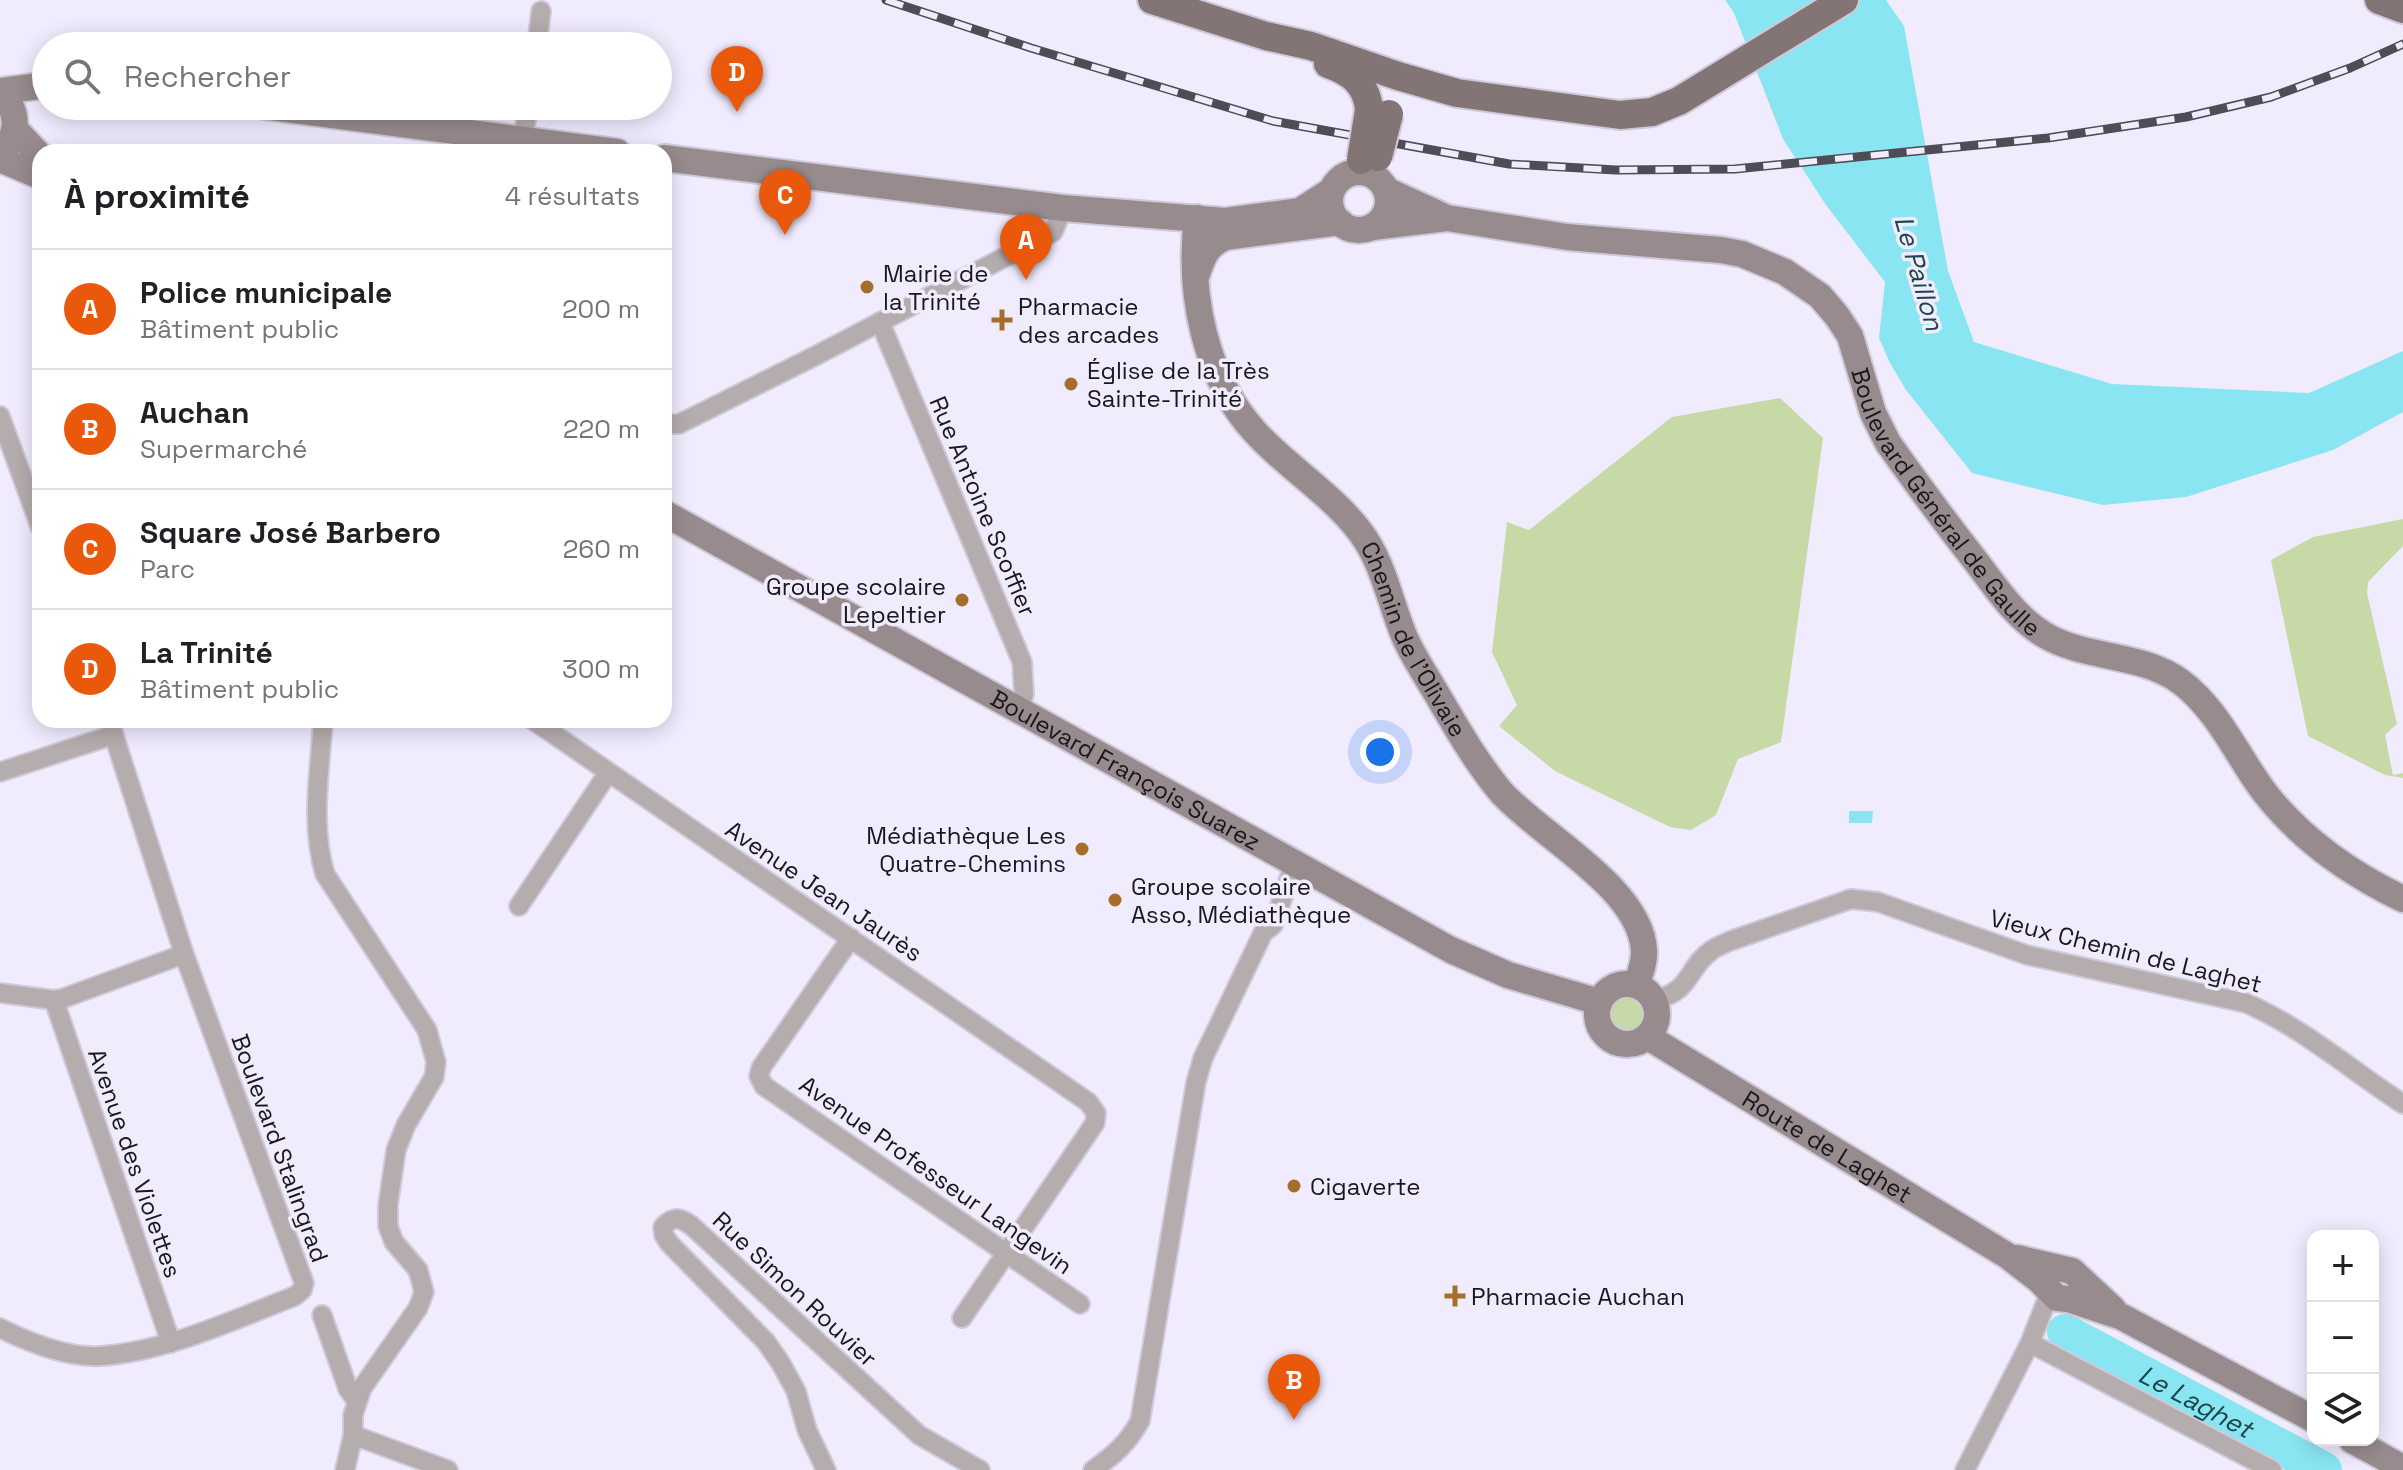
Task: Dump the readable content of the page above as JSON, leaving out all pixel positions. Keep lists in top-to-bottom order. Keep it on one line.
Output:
{"streets":{"street":["Boulevard Général de Gaulle","Rue Antoine Scoffier","Chemin de l'Olivaie","Boulevard François Suarez","Avenue Jean Jaurès","Vieux Chemin de Laghet","Route de Laghet","Boulevard Stalingrad","Avenue des Violettes","Avenue Professeur Langevin","Rue Simon Rouvier"]},"crossings":[["Rue Antoine Scoffier","Boulevard François Suarez"],["Chemin de l'Olivaie","Boulevard François Suarez"],["Chemin de l'Olivaie","Vieux Chemin de Laghet"],["Chemin de l'Olivaie","Route de Laghet"],["Boulevard François Suarez","Vieux Chemin de Laghet"],["Boulevard François Suarez","Route de Laghet"],["Avenue Jean Jaurès","Avenue Professeur Langevin"],["Vieux Chemin de Laghet","Route de Laghet"],["Boulevard Stalingrad","Avenue des Violettes"]],"water":["Le Paillon","Le Laghet"],"places":{"other":["Mairie de la Trinité","Église de la Très Sainte-Trinité","Groupe scolaire Lepeltier","Médiathèque Les Quatre-Chemins","Groupe scolaire Asso, Médiathèque","Cigaverte"],"health":["Pharmacie des arcades","Pharmacie Auchan"]},"page":{"search":"Rechercher","pins":["D","C","A","B"],"heading":["À proximité","4 résultats"],"list":[{"mark":"A","name":"Police municipale","note":"Bâtiment public","value":"200 m"},{"mark":"B","name":"Auchan","note":"Supermarché","value":"220 m"},{"mark":"C","name":"Square José Barbero","note":"Parc","value":"260 m"},{"mark":"D","name":"La Trinité","note":"Bâtiment public","value":"300 m"}],"map_buttons":["+","−"]}}
